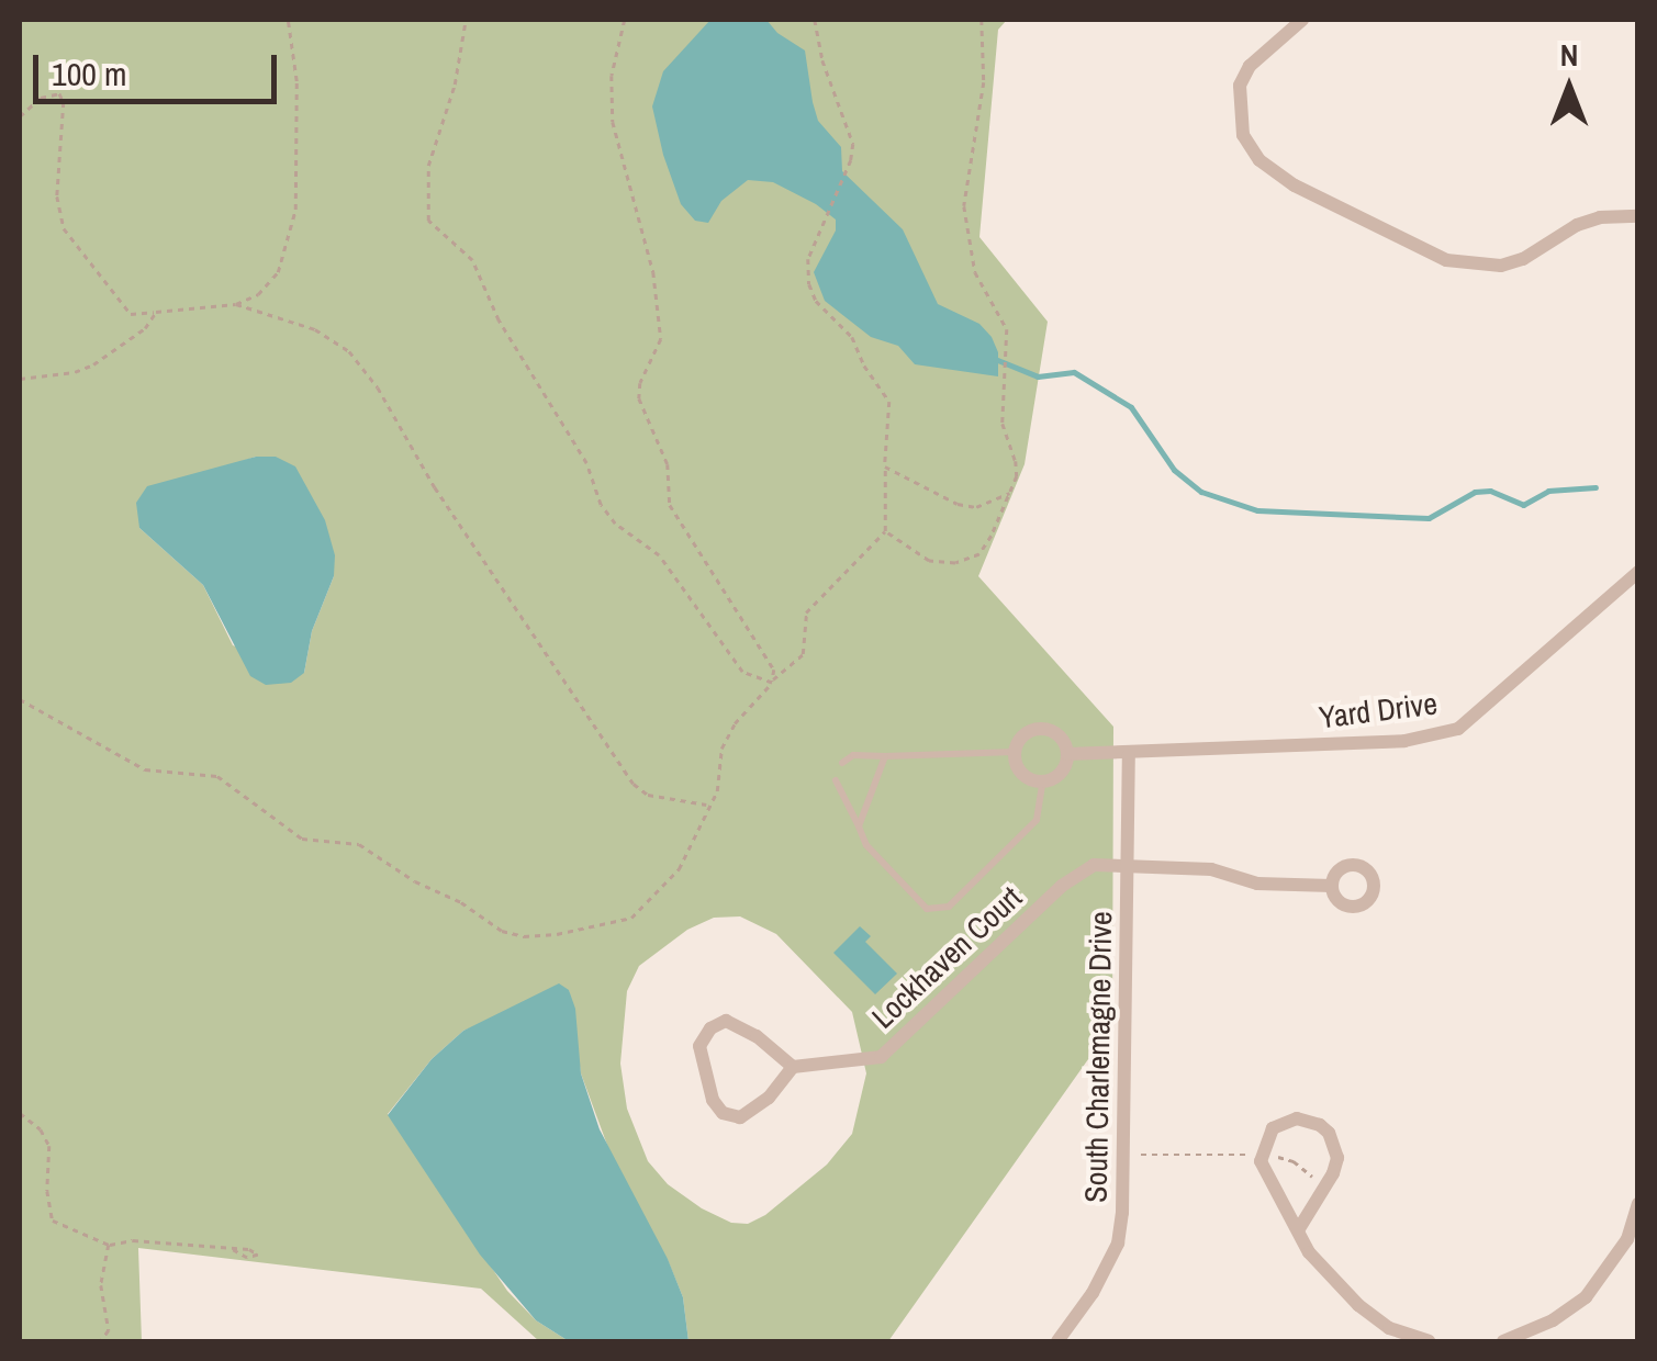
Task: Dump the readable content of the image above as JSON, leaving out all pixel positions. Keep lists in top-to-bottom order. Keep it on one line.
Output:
{"streets":{"street":["Yard Drive","Lockhaven Court","South Charlemagne Drive"]},"crossings":[["Yard Drive","South Charlemagne Drive"],["Lockhaven Court","South Charlemagne Drive"]],"scale_bar":"100 m","north":"top"}
